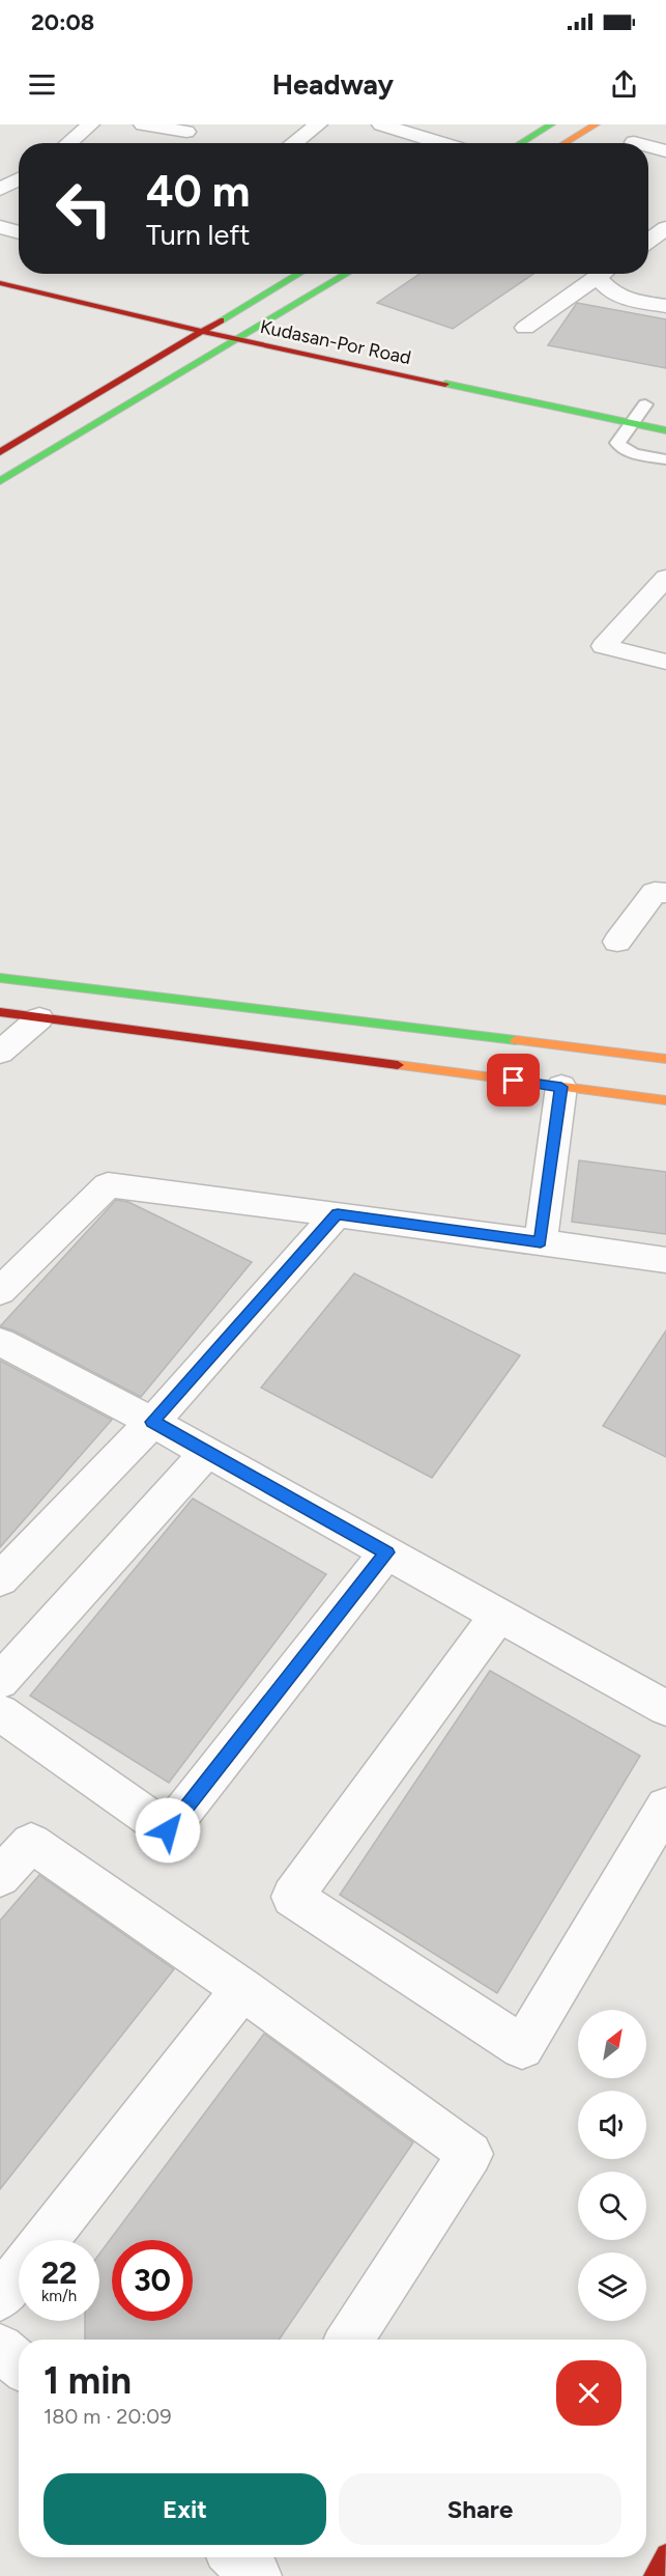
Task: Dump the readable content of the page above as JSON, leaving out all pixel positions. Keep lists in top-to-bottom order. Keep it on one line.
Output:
{"streets":{"street":["Kudasan-Por Road"]},"north":"top right","page":{"status":"20:08","header":"Headway","turn":["40 m","Turn left"],"speed":"22 km/h","limit":"30","heading":["1 min","180 m · 20:09"],"buttons":["Exit","Share"]}}
